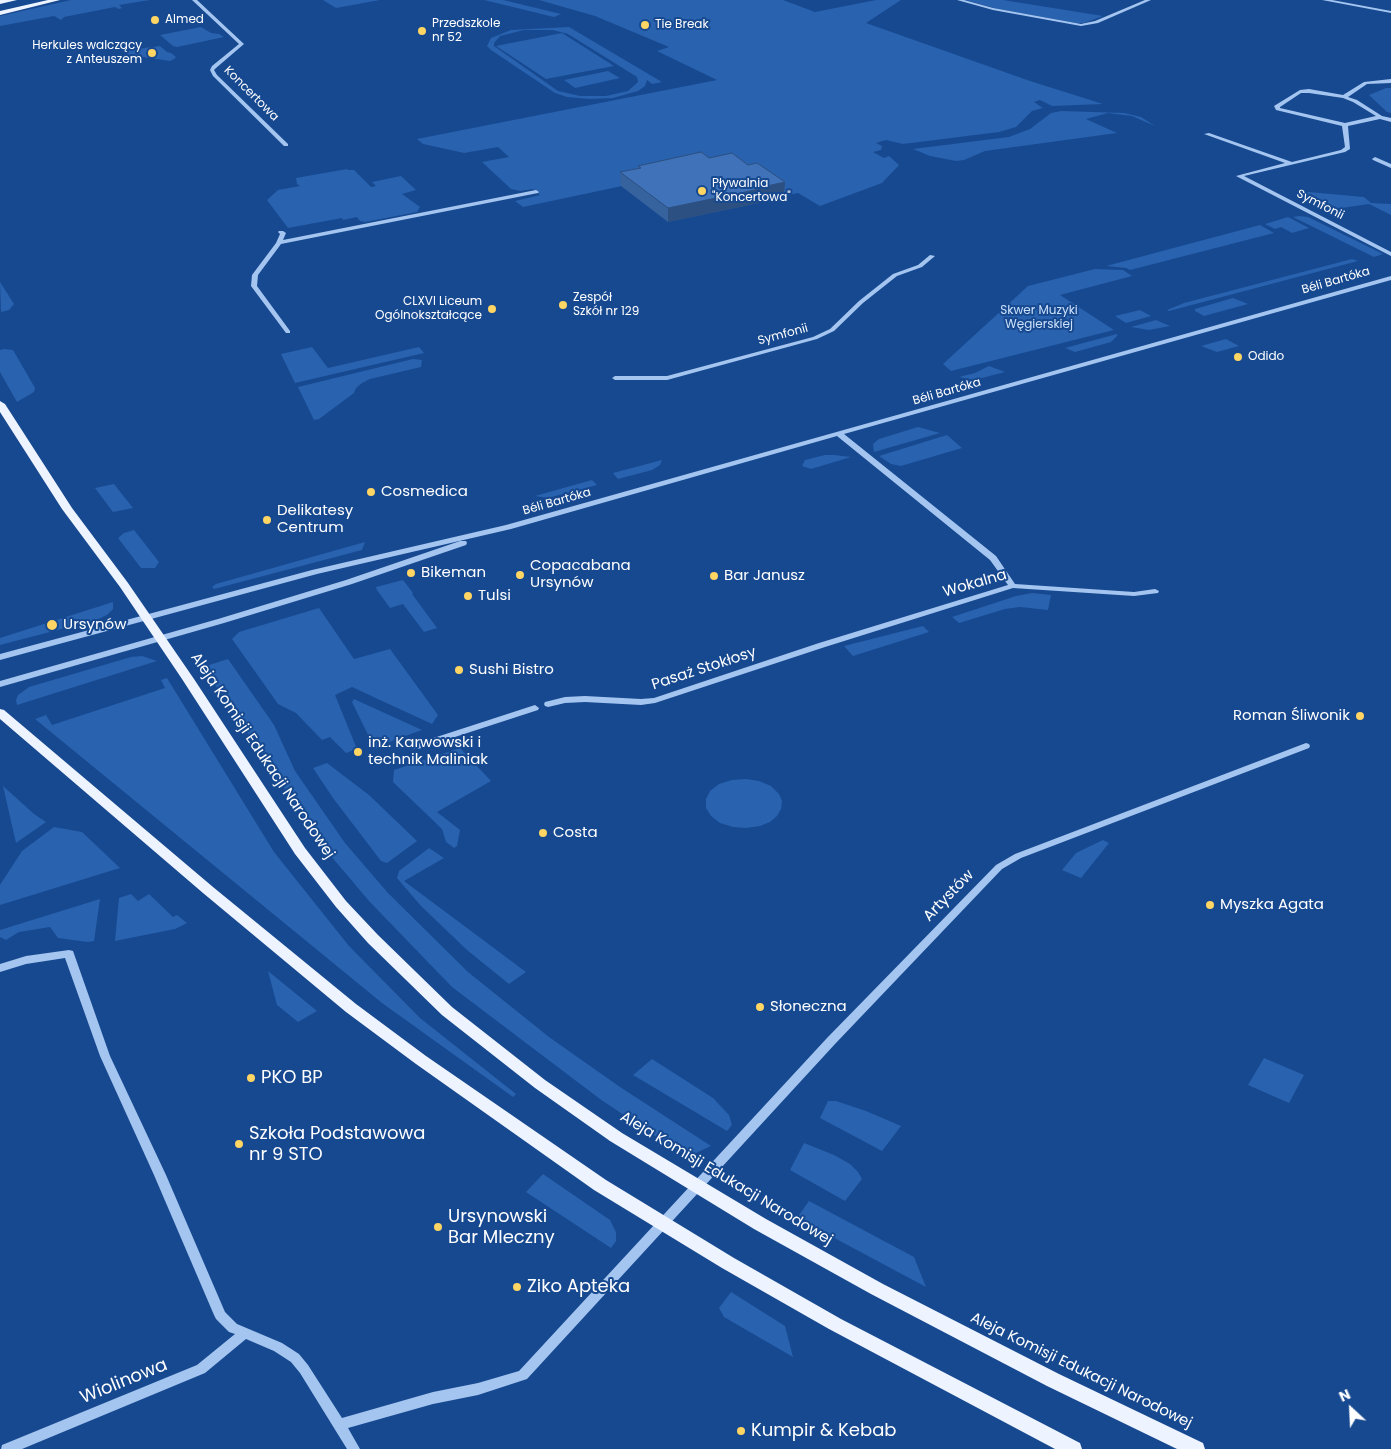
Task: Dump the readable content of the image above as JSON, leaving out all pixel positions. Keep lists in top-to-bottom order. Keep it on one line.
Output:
{"streets":{"main road":["Aleja Komisji Edukacji Narodowej"],"street":["Koncertowa","Symfonii","Béli Bartóka","Wokalna","Pasaż Stokłosy","Artystów","Wiolinowa"]},"crossings":[["Béli Bartóka","Aleja Komisji Edukacji Narodowej"],["Wokalna","Pasaż Stokłosy"],["Aleja Komisji Edukacji Narodowej","Artystów"]],"parks":["Skwer Muzyki Węgierskiej"],"places":["Almed","Tie Break","Przedszkole nr 52","Herkules walczący z Anteuszem","Pływalnia \"Koncertowa\"","Zespół Szkół nr 129","CLXVI Liceum Ogólnokształcące","Odido","Cosmedica","Delikatesy Centrum","Bikeman","Copacabana Ursynów","Bar Janusz","Tulsi","Ursynów","Sushi Bistro","Roman Śliwonik","inż. Karwowski i technik Maliniak","Costa","Myszka Agata","Słoneczna","PKO BP","Szkoła Podstawowa nr 9 STO","Ursynowski Bar Mleczny","Ziko Apteka","Kumpir & Kebab"],"north":"top left"}
